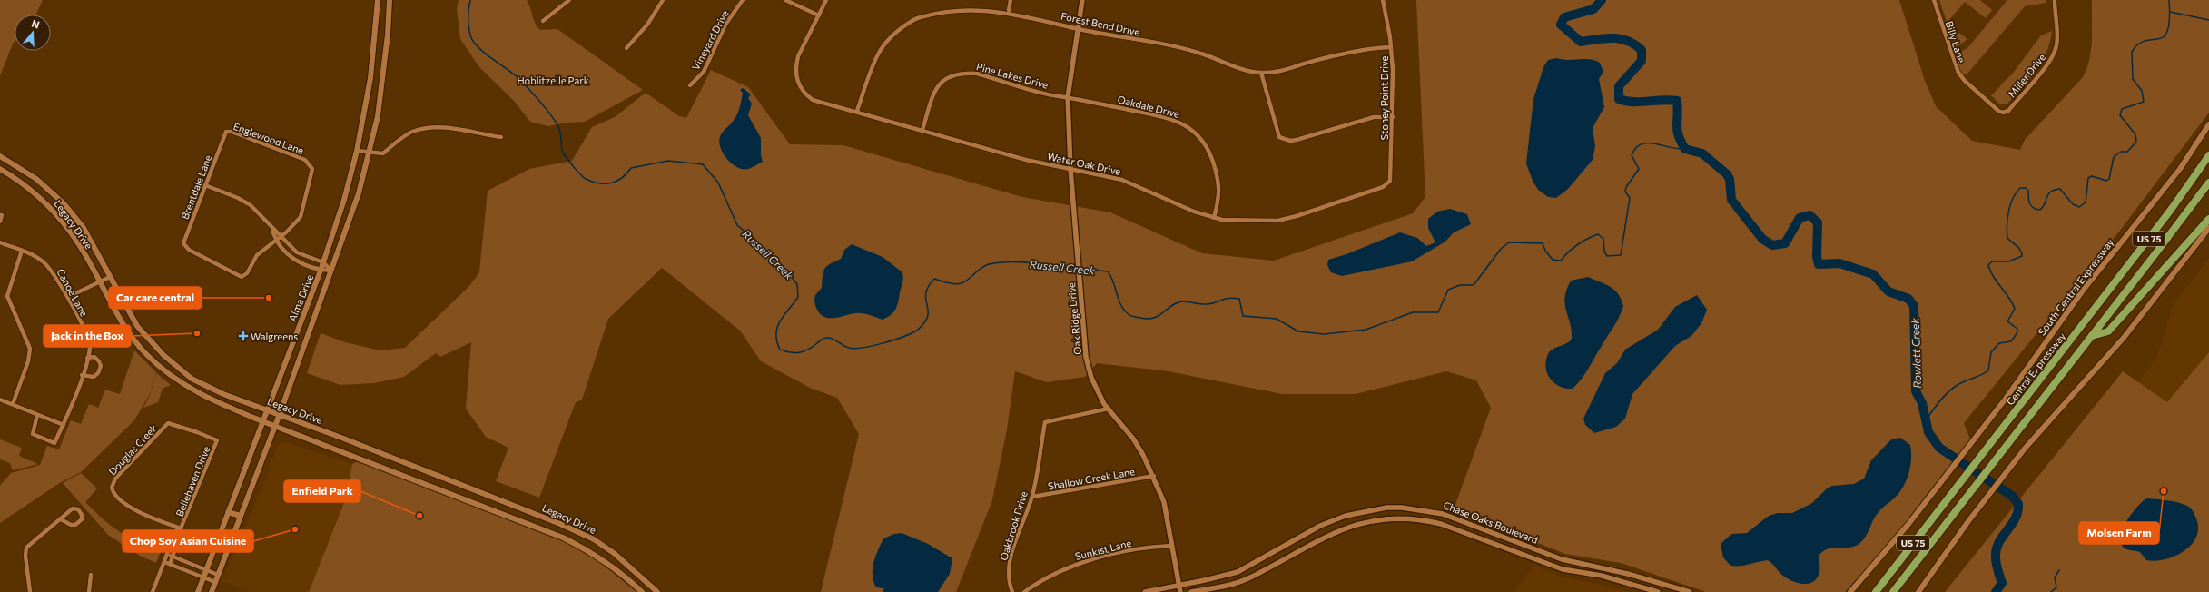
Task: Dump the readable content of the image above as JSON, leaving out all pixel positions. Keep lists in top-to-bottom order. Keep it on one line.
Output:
{"streets":{"highway":["US 75","Central Expressway"],"main road":["Legacy Drive","South Central Expressway","Alma Drive"],"street":["Forest Bend Drive","Vineyard Drive","Billy Lane","Pine Lakes Drive","Miller Drive","Stoney Point Drive","Oakdale Drive","Englewood Lane","Water Oak Drive","Brentdale Lane","Canoe Lane","Oak Ridge Drive","Douglas Creek","Shallow Creek Lane","Bellehaven Drive","Chase Oaks Boulevard","Oakbrook Drive","Sunkist Lane"]},"crossings":[["Forest Bend Drive","Stoney Point Drive"],["Forest Bend Drive","Oak Ridge Drive"],["Billy Lane","Miller Drive"],["Pine Lakes Drive","Oakdale Drive"],["Pine Lakes Drive","Water Oak Drive"],["Pine Lakes Drive","Oak Ridge Drive"],["Stoney Point Drive","Water Oak Drive"],["Oakdale Drive","Water Oak Drive"],["Oakdale Drive","Oak Ridge Drive"],["Englewood Lane","Brentdale Lane"],["Water Oak Drive","Oak Ridge Drive"],["Legacy Drive","Alma Drive"],["Oak Ridge Drive","Shallow Creek Lane"],["Oak Ridge Drive","Chase Oaks Boulevard"],["Oak Ridge Drive","Oakbrook Drive"],["Oak Ridge Drive","Sunkist Lane"],["Douglas Creek","Bellehaven Drive"],["Shallow Creek Lane","Oakbrook Drive"]],"water":["Russell Creek","Rowlett Creek"],"parks":["Hoblitzelle Park"],"places":{"other":["Car care central","Jack in the Box","Molsen Farm","Enfield Park","Chop Soy Asian Cuisine"],"health":["Walgreens"]},"north":"top"}
